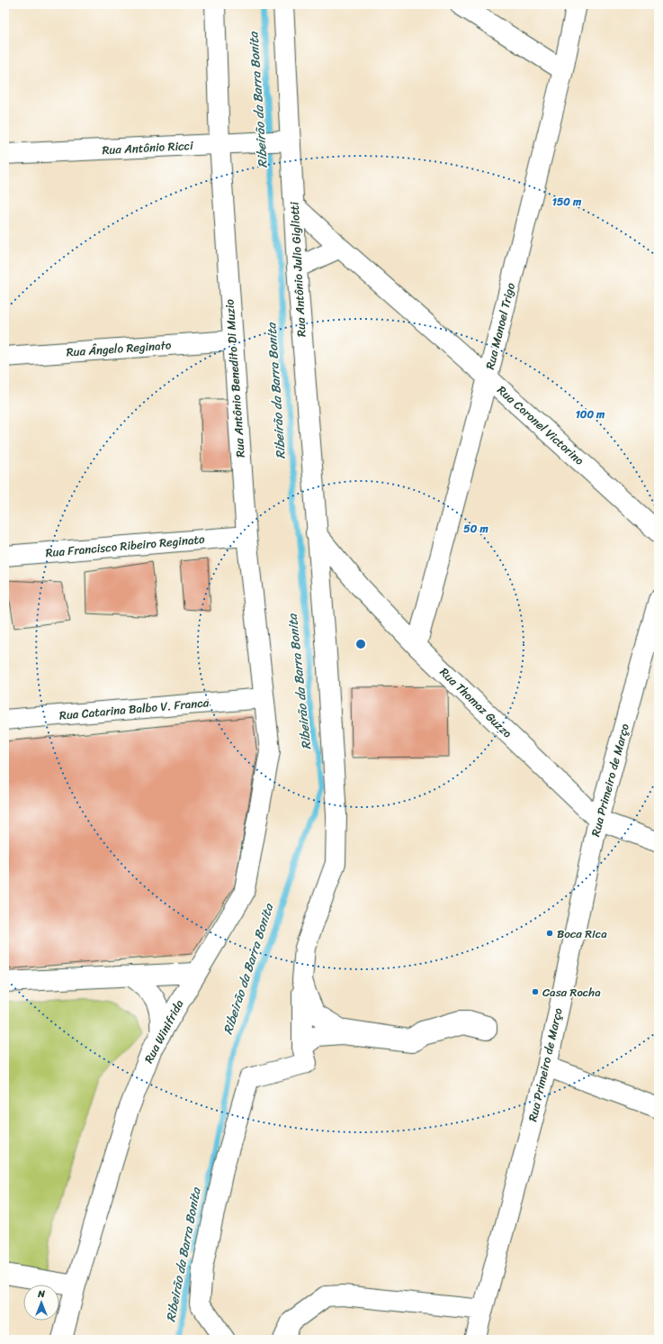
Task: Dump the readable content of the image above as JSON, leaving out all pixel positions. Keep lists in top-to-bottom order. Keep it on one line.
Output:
{"streets":{"street":["Rua Antônio Ricci","Rua Antônio Julio Gigliotti","Rua Manoel Trigo","Rua Ângelo Reginato","Rua Antônio Benedito Di Muzio","Rua Coronel Victorino","Rua Francisco Ribeiro Reginato","Rua Thomaz Guzzo","Rua Catarina Balbo V. Franca","Rua Primeiro de Março","Rua Winifrida"]},"crossings":[["Rua Antônio Ricci","Rua Antônio Julio Gigliotti"],["Rua Antônio Ricci","Rua Antônio Benedito Di Muzio"],["Rua Antônio Julio Gigliotti","Rua Coronel Victorino"],["Rua Antônio Julio Gigliotti","Rua Thomaz Guzzo"],["Rua Manoel Trigo","Rua Coronel Victorino"],["Rua Manoel Trigo","Rua Thomaz Guzzo"],["Rua Ângelo Reginato","Rua Antônio Benedito Di Muzio"],["Rua Antônio Benedito Di Muzio","Rua Francisco Ribeiro Reginato"],["Rua Antônio Benedito Di Muzio","Rua Catarina Balbo V. Franca"],["Rua Antônio Benedito Di Muzio","Rua Winifrida"],["Rua Thomaz Guzzo","Rua Primeiro de Março"]],"water":["Ribeirão da Barra Bonita"],"places":["Boca Rica","Casa Rocha"],"north":"top","rings":["150 m","100 m","50 m"]}
